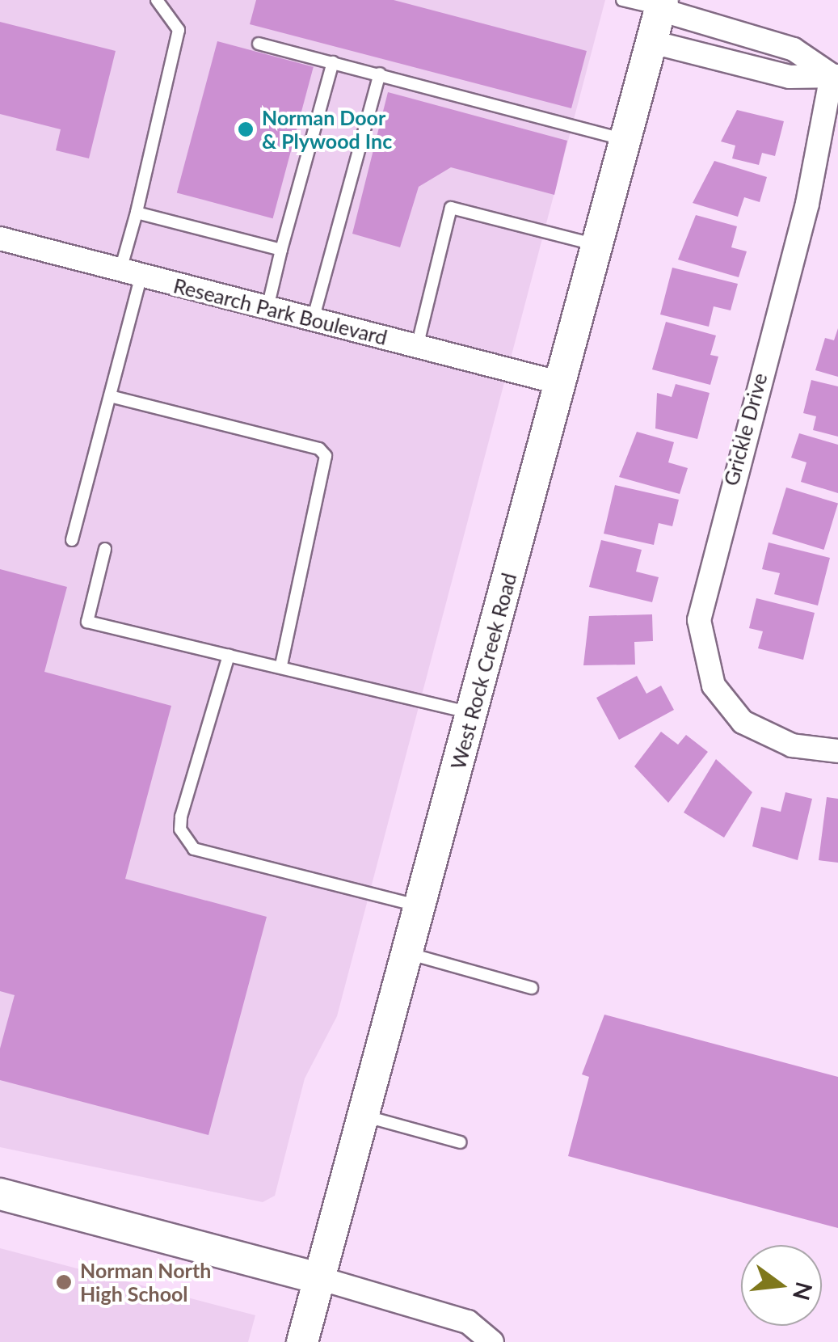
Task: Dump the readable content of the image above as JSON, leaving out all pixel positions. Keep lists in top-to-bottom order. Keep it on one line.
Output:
{"streets":{"main road":["West Rock Creek Road"],"street":["Research Park Boulevard","Grickle Drive"]},"crossings":[["Research Park Boulevard","West Rock Creek Road"]],"places":["Norman Door & Plywood Inc","Norman North High School"],"north":"right"}
